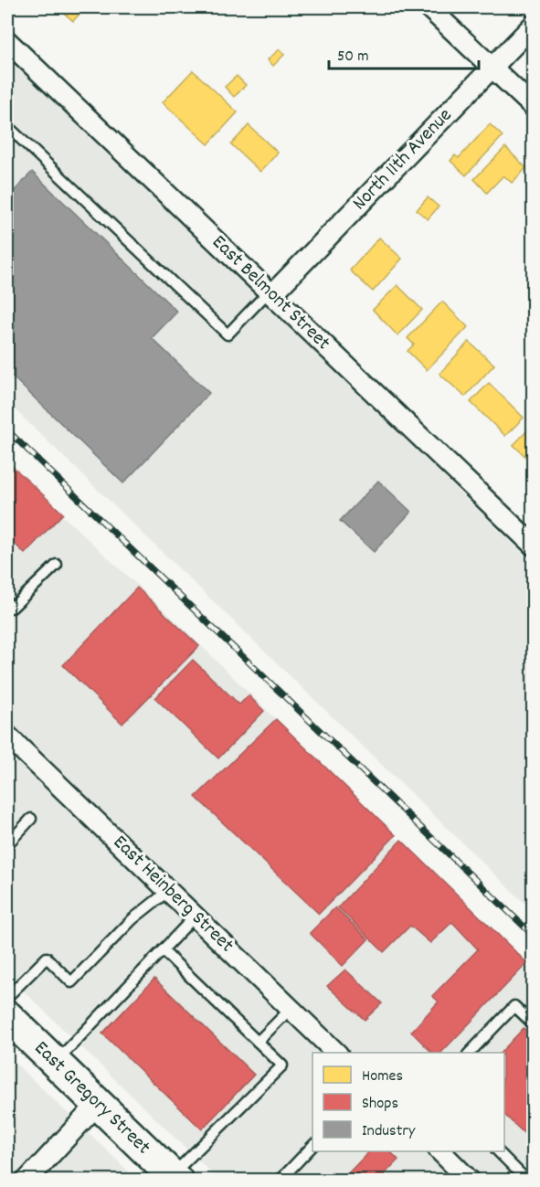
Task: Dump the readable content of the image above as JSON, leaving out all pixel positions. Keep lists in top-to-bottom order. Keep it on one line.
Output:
{"streets":{"highway":["East Gregory Street"],"street":["North 11th Avenue","East Belmont Street","East Heinberg Street"]},"crossings":[["North 11th Avenue","East Belmont Street"]],"legend":["Homes","Shops","Industry"],"scale_bar":"50 m"}
